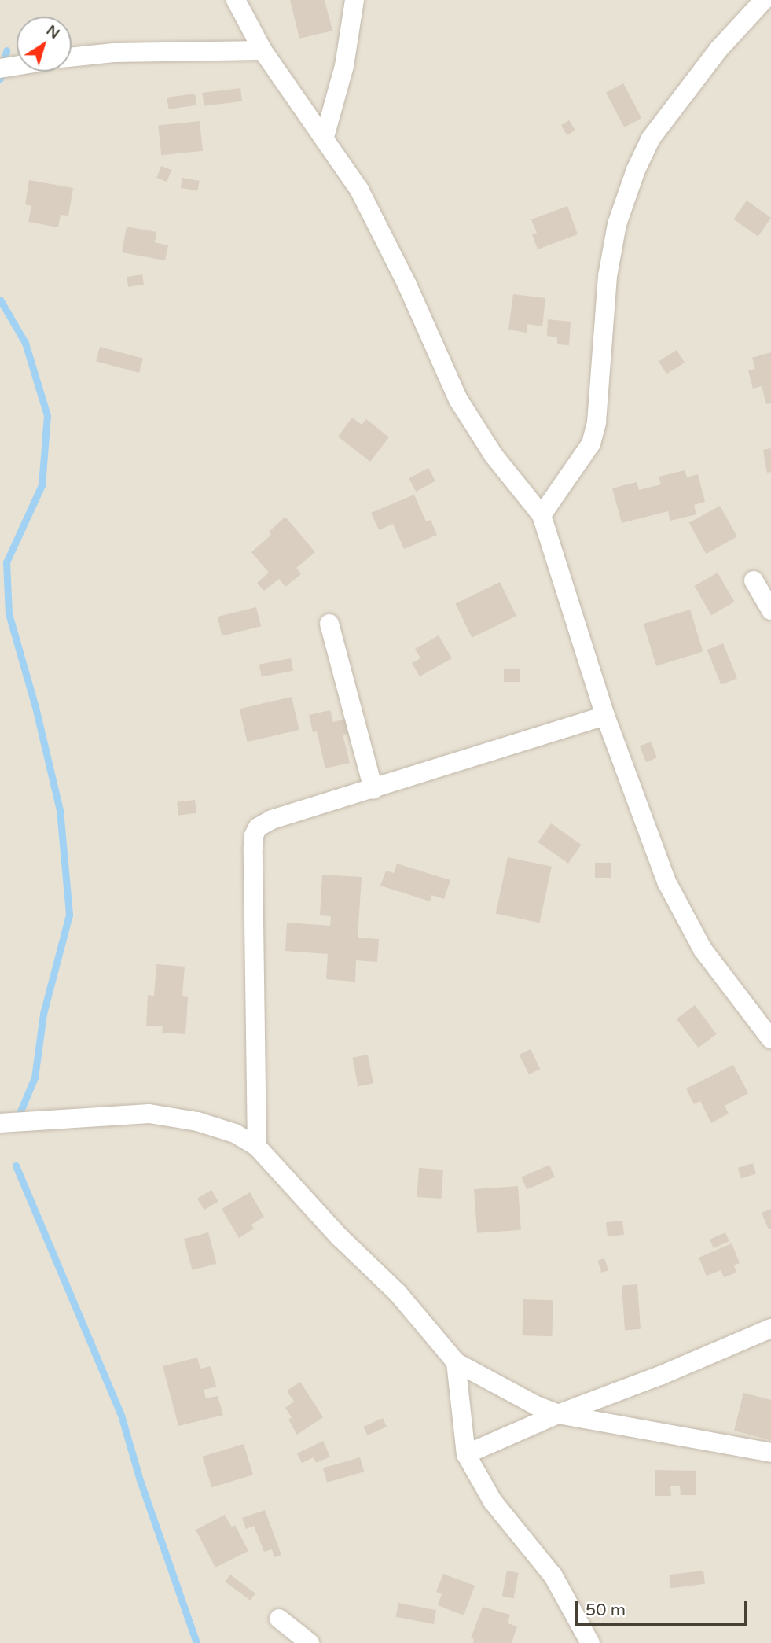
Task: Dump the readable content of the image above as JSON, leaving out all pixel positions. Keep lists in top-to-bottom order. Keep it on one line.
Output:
{"scale_bar":"50 m","north":"top right"}
